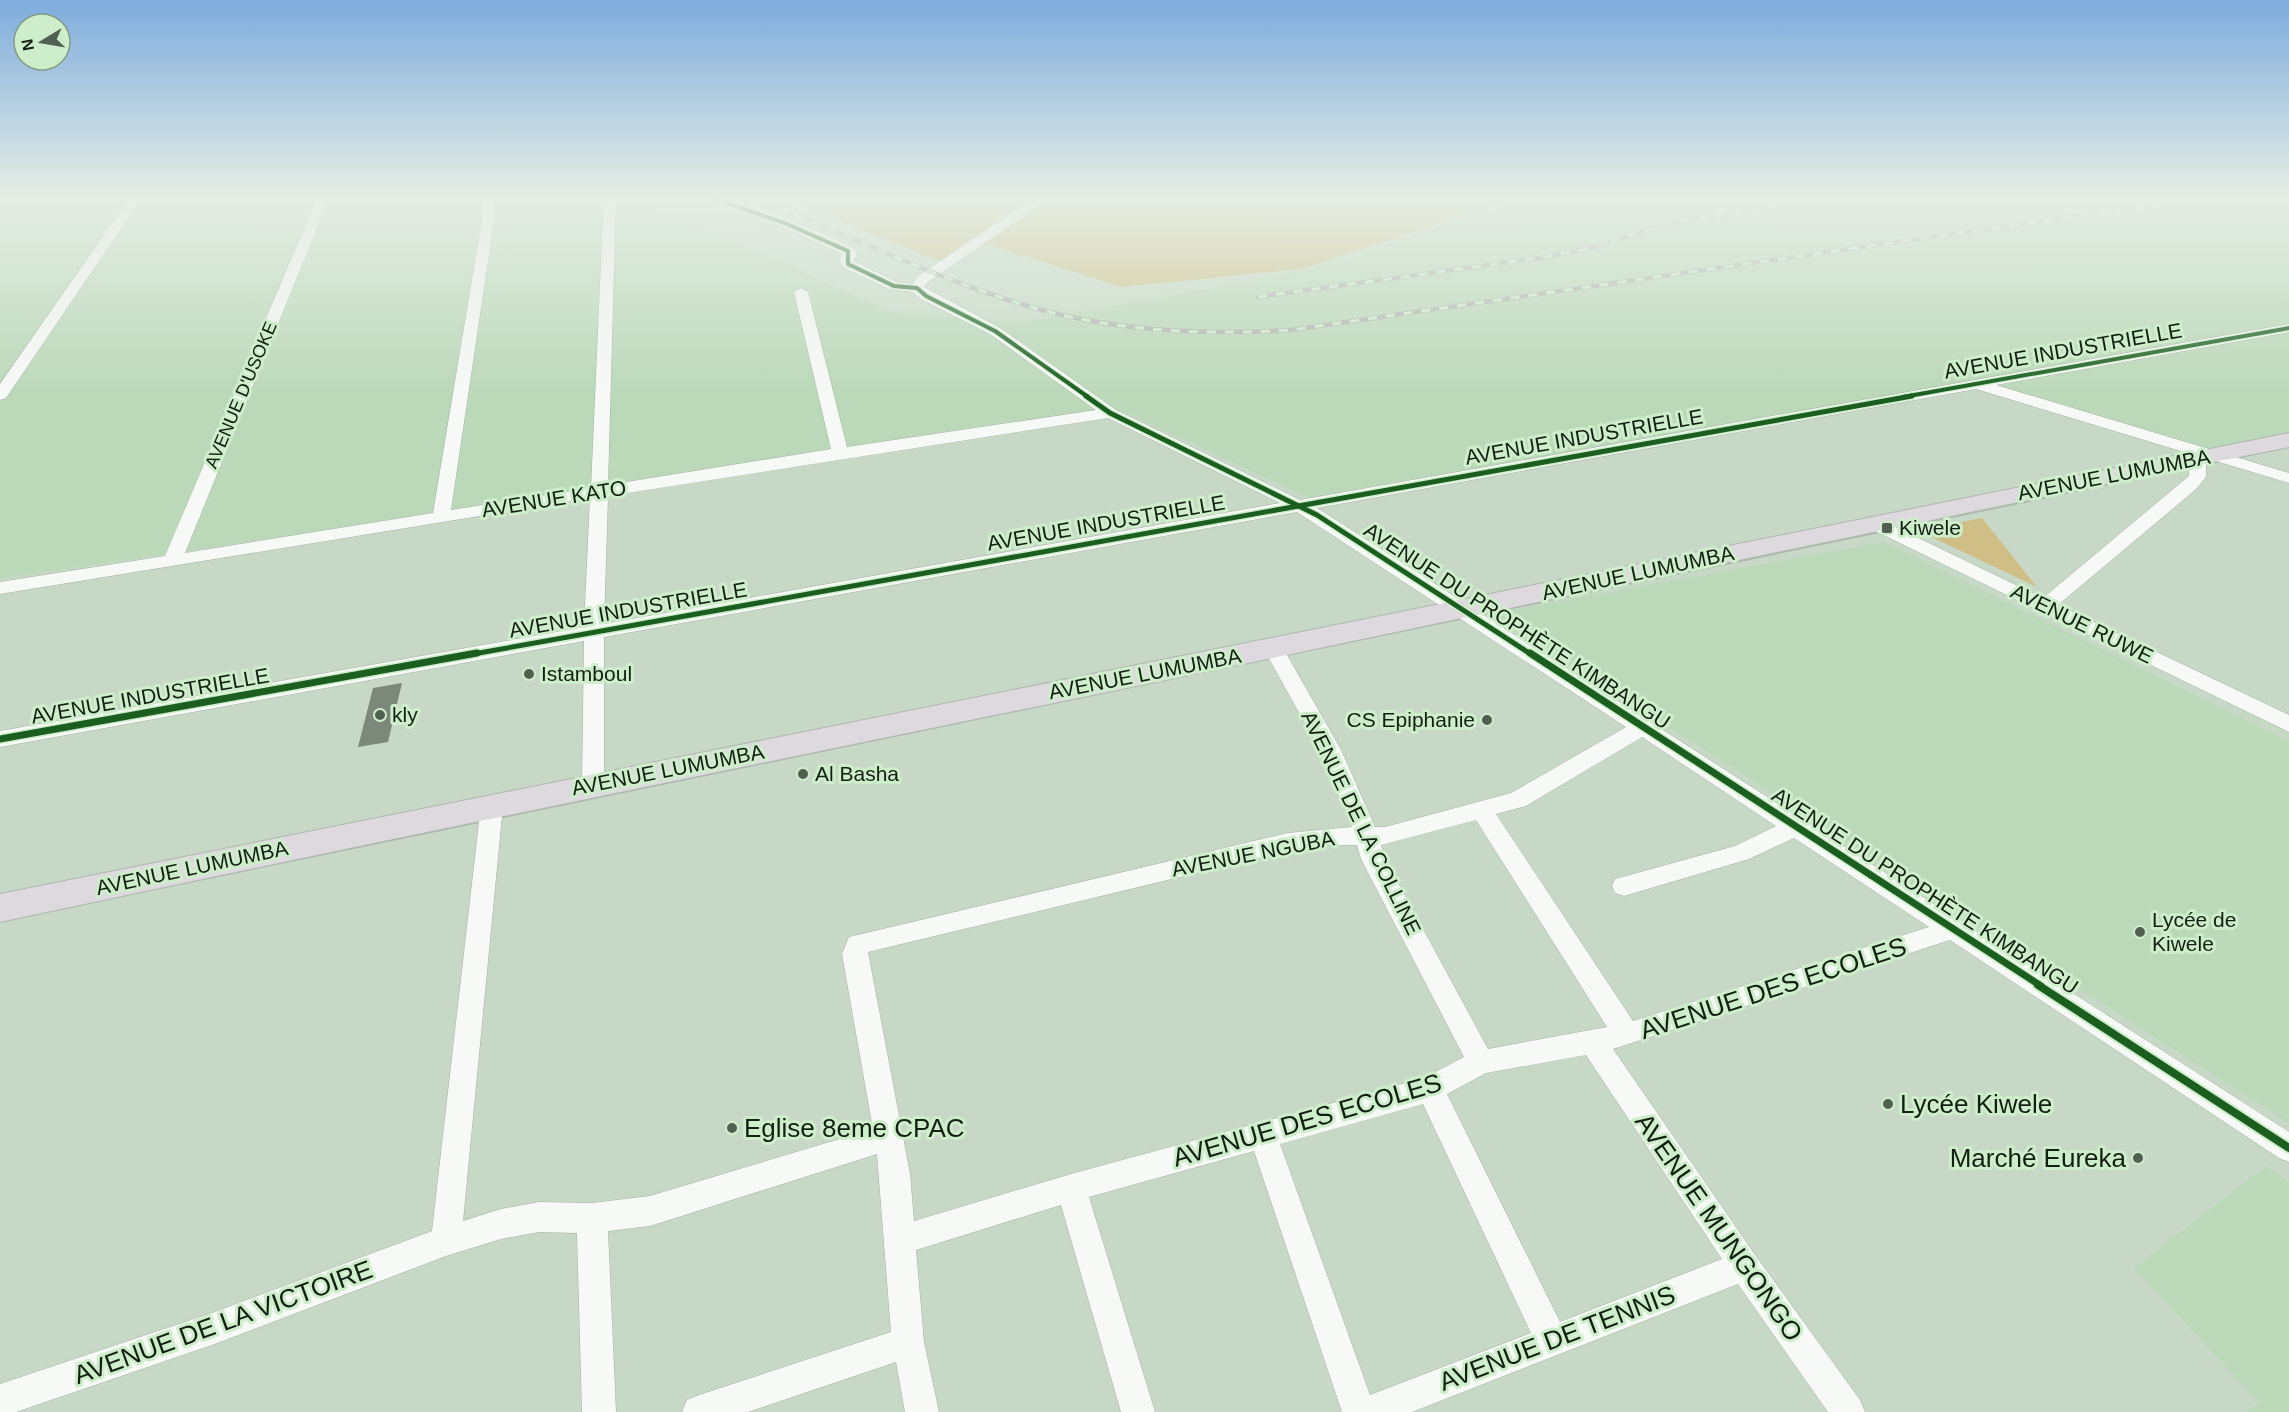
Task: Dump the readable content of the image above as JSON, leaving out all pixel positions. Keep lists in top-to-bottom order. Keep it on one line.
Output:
{"streets":{"highway":["AVENUE LUMUMBA"],"street":["AVENUE INDUSTRIELLE","AVENUE D'USOKE","AVENUE KATO","AVENUE RUWE","AVENUE DU PROPHÈTE KIMBANGU","AVENUE DE LA COLLINE","AVENUE NGUBA","AVENUE DES ECOLES","AVENUE MUNGONGO","AVENUE DE LA VICTOIRE","AVENUE DE TENNIS"]},"crossings":[["AVENUE INDUSTRIELLE","AVENUE DU PROPHÈTE KIMBANGU"],["AVENUE D'USOKE","AVENUE KATO"],["AVENUE LUMUMBA","AVENUE RUWE"],["AVENUE LUMUMBA","AVENUE DU PROPHÈTE KIMBANGU"],["AVENUE LUMUMBA","AVENUE DE LA COLLINE"],["AVENUE KATO","AVENUE DU PROPHÈTE KIMBANGU"],["AVENUE DU PROPHÈTE KIMBANGU","AVENUE NGUBA"],["AVENUE DU PROPHÈTE KIMBANGU","AVENUE DES ECOLES"],["AVENUE DE LA COLLINE","AVENUE NGUBA"],["AVENUE DE LA COLLINE","AVENUE DES ECOLES"],["AVENUE NGUBA","AVENUE DE LA VICTOIRE"],["AVENUE DES ECOLES","AVENUE MUNGONGO"],["AVENUE MUNGONGO","AVENUE DE TENNIS"]],"places":{"transit":["Kiwele"],"other":["Istamboul","kly","CS Epiphanie","Al Basha","Lycée de Kiwele","Lycée Kiwele","Eglise 8eme CPAC","Marché Eureka"]},"north":"left"}
